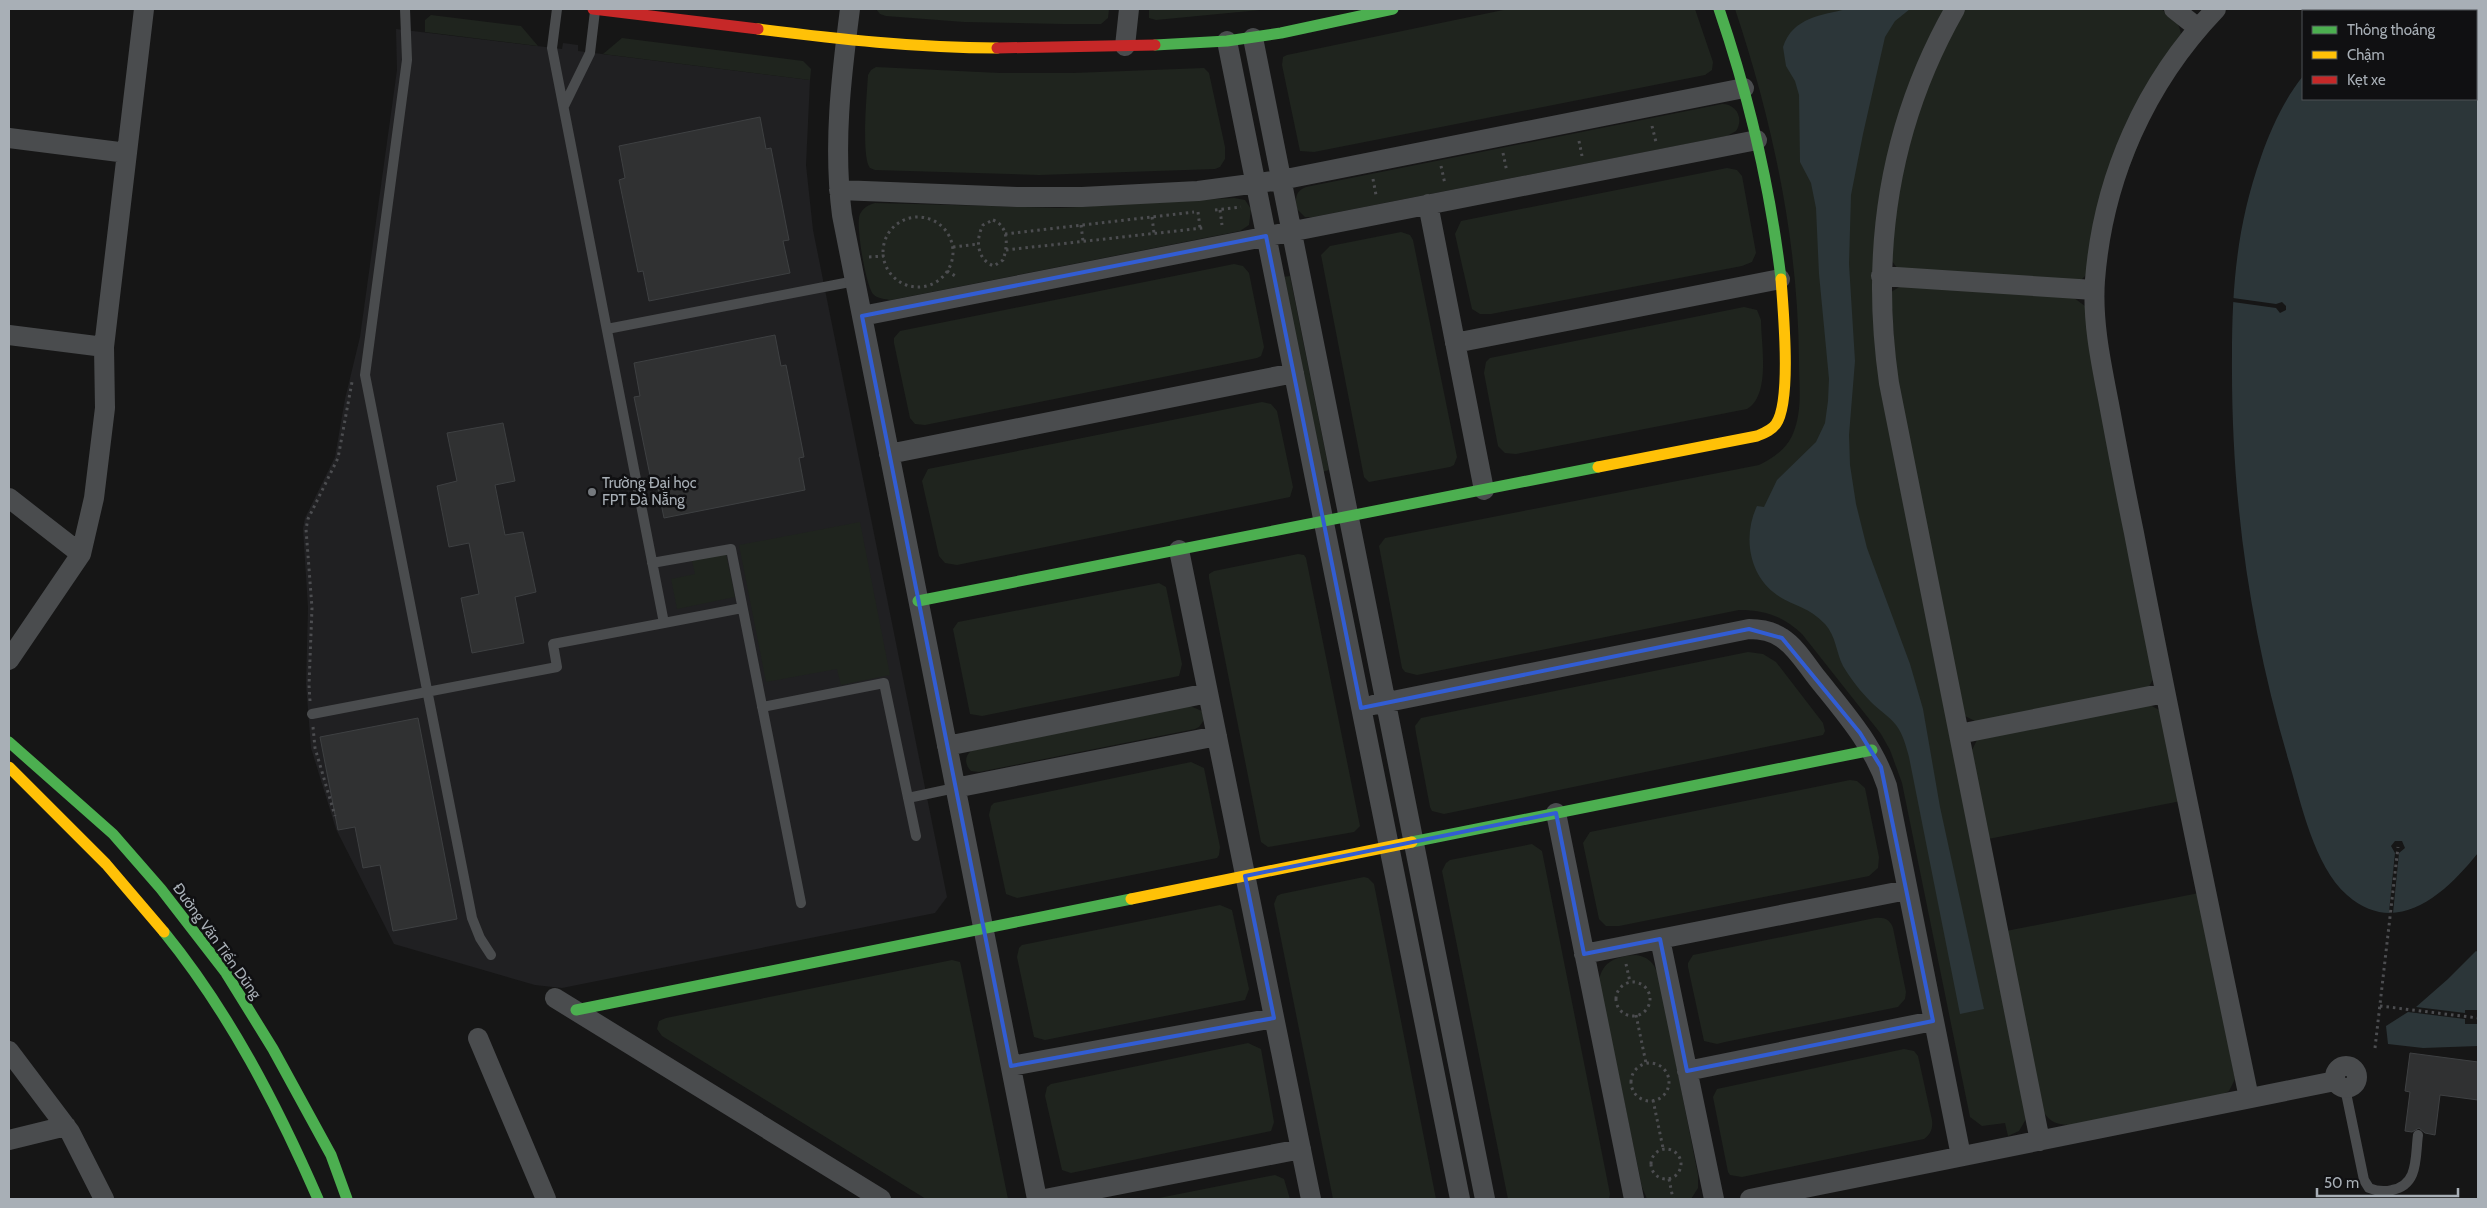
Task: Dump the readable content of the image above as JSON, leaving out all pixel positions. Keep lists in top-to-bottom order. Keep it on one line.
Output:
{"streets":{"street":["Đường Văn Tiến Dũng"]},"places":["Trường Đại học FPT Đà Nẵng"],"legend":["Thông thoáng","Chậm","Kẹt xe"],"scale_bar":"50 m"}
